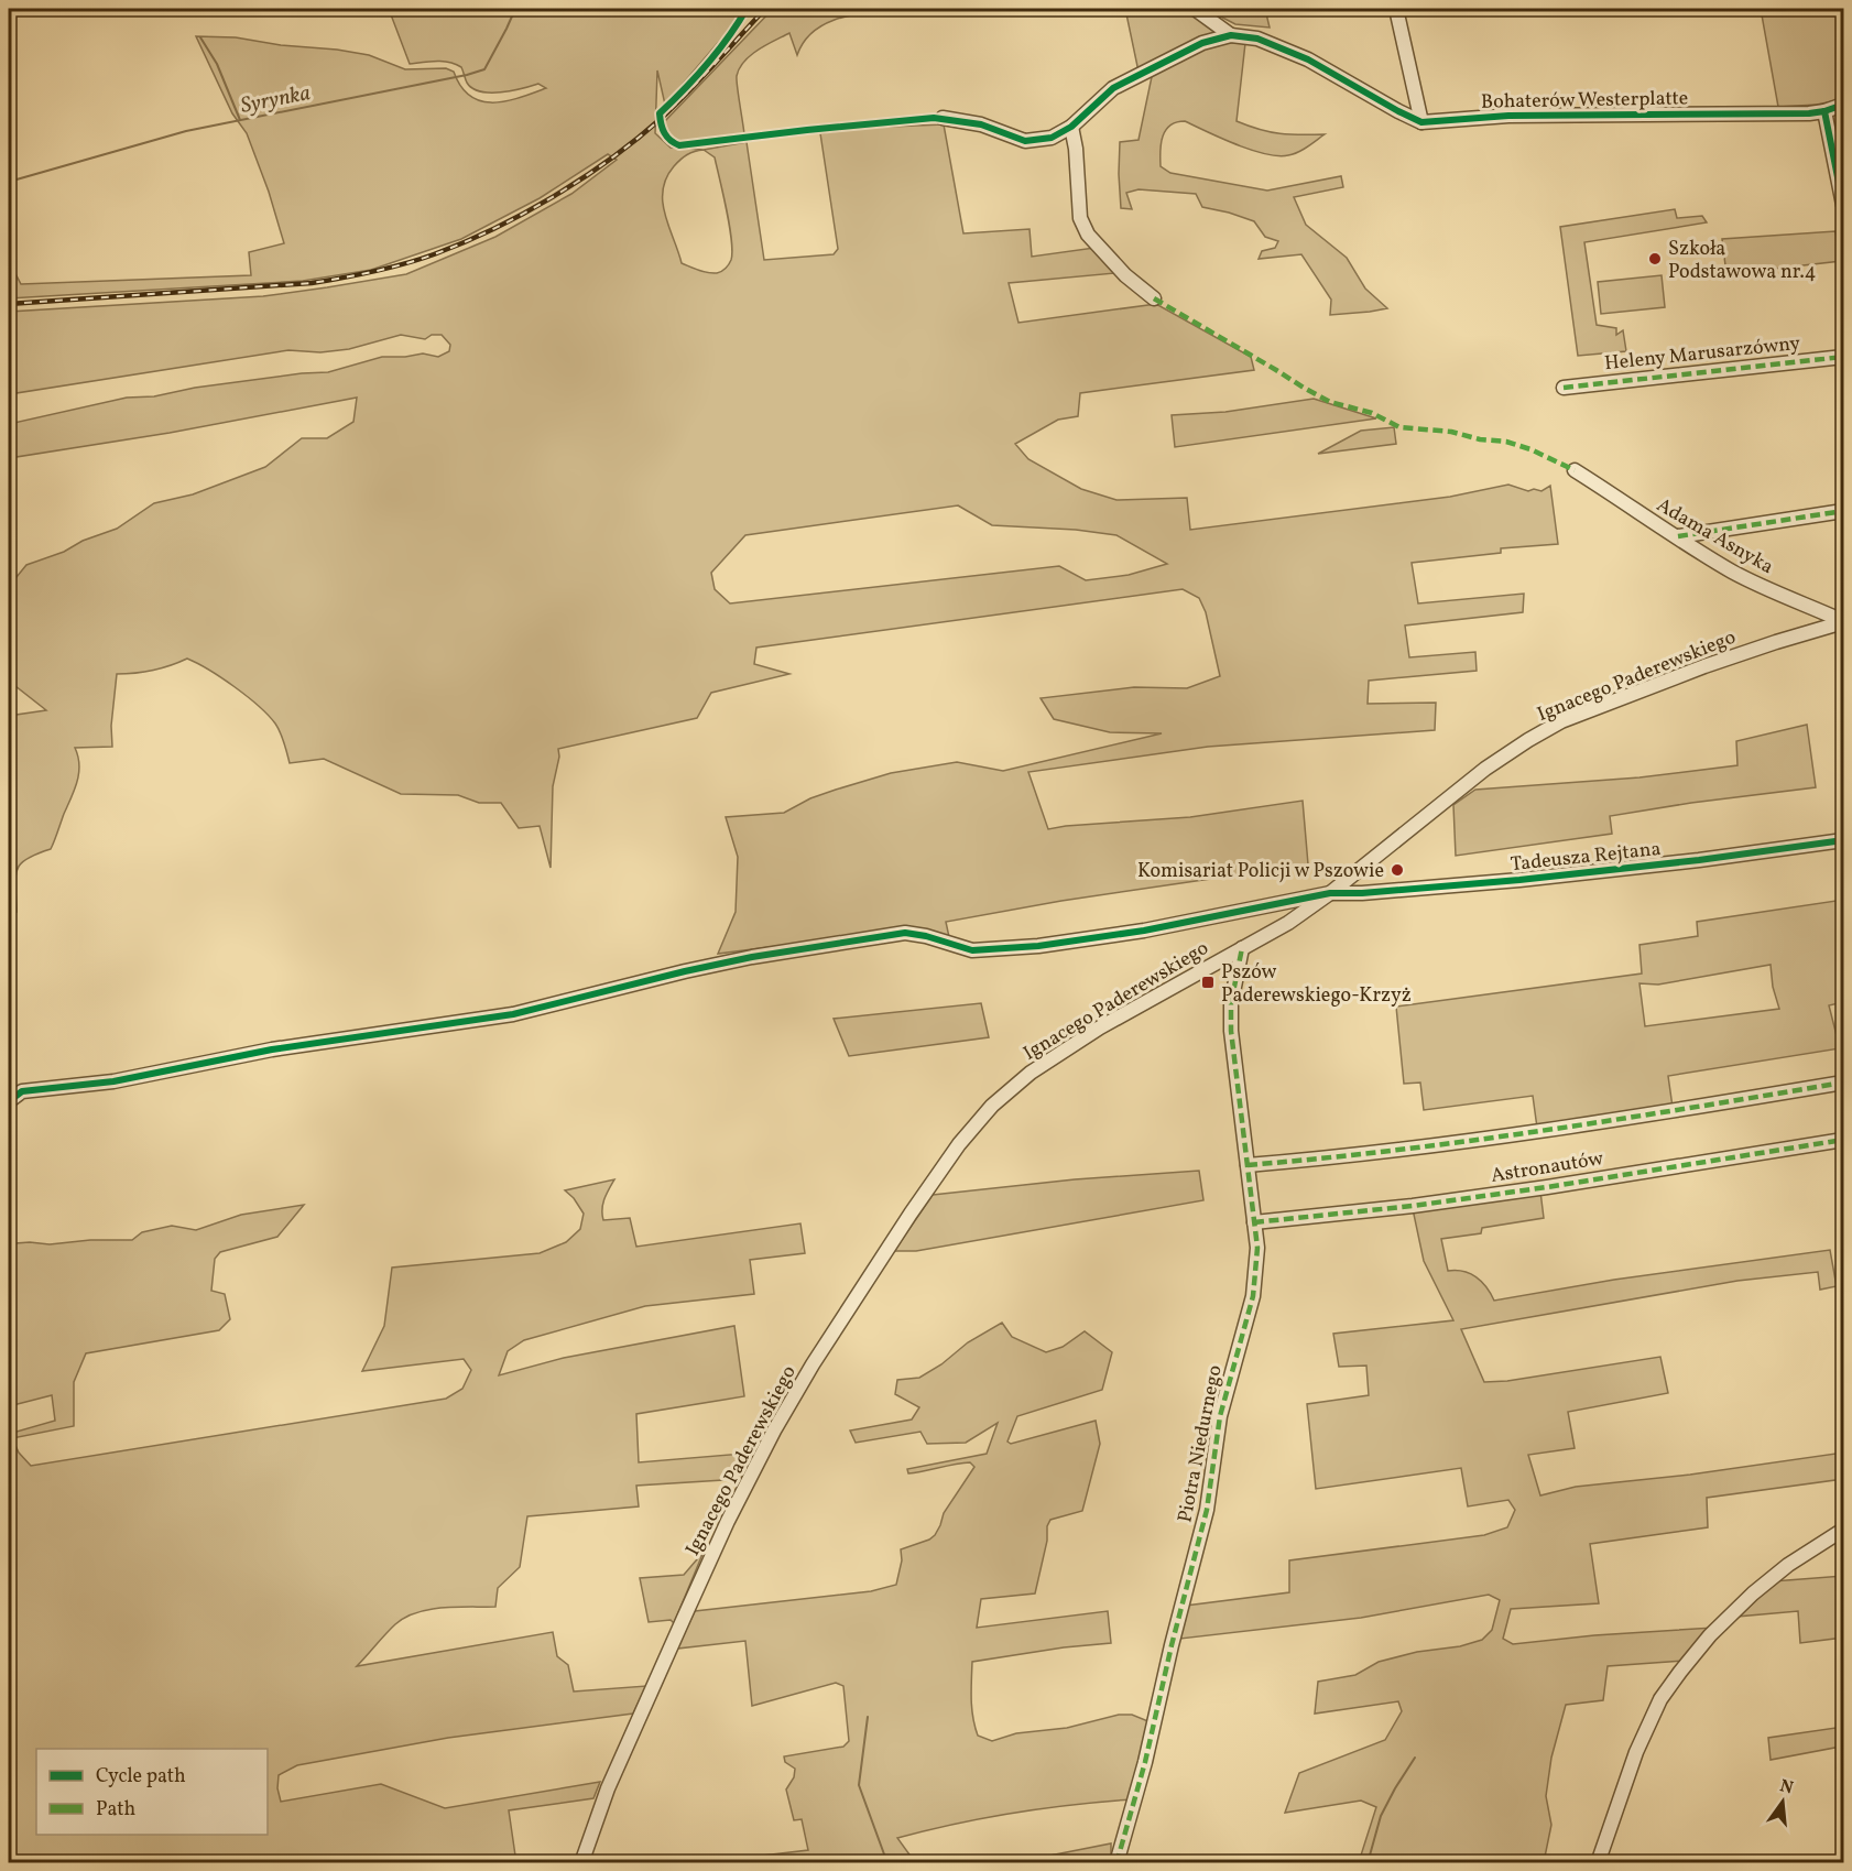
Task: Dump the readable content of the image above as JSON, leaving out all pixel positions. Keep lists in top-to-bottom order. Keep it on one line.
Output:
{"streets":{"street":["Bohaterów Westerplatte","Heleny Marusarzówny","Adama Asnyka","Ignacego Paderewskiego","Tadeusza Rejtana","Astronautów","Piotra Niedurnego"]},"crossings":[["Adama Asnyka","Ignacego Paderewskiego"],["Ignacego Paderewskiego","Tadeusza Rejtana"],["Ignacego Paderewskiego","Piotra Niedurnego"],["Astronautów","Piotra Niedurnego"]],"water":["Syrynka"],"places":{"other":["Szkoła Podstawowa nr.4","Komisariat Policji w Pszowie"],"transit":["Pszów Paderewskiego-Krzyż"]},"legend":["Cycle path","Path"],"north":"top"}
